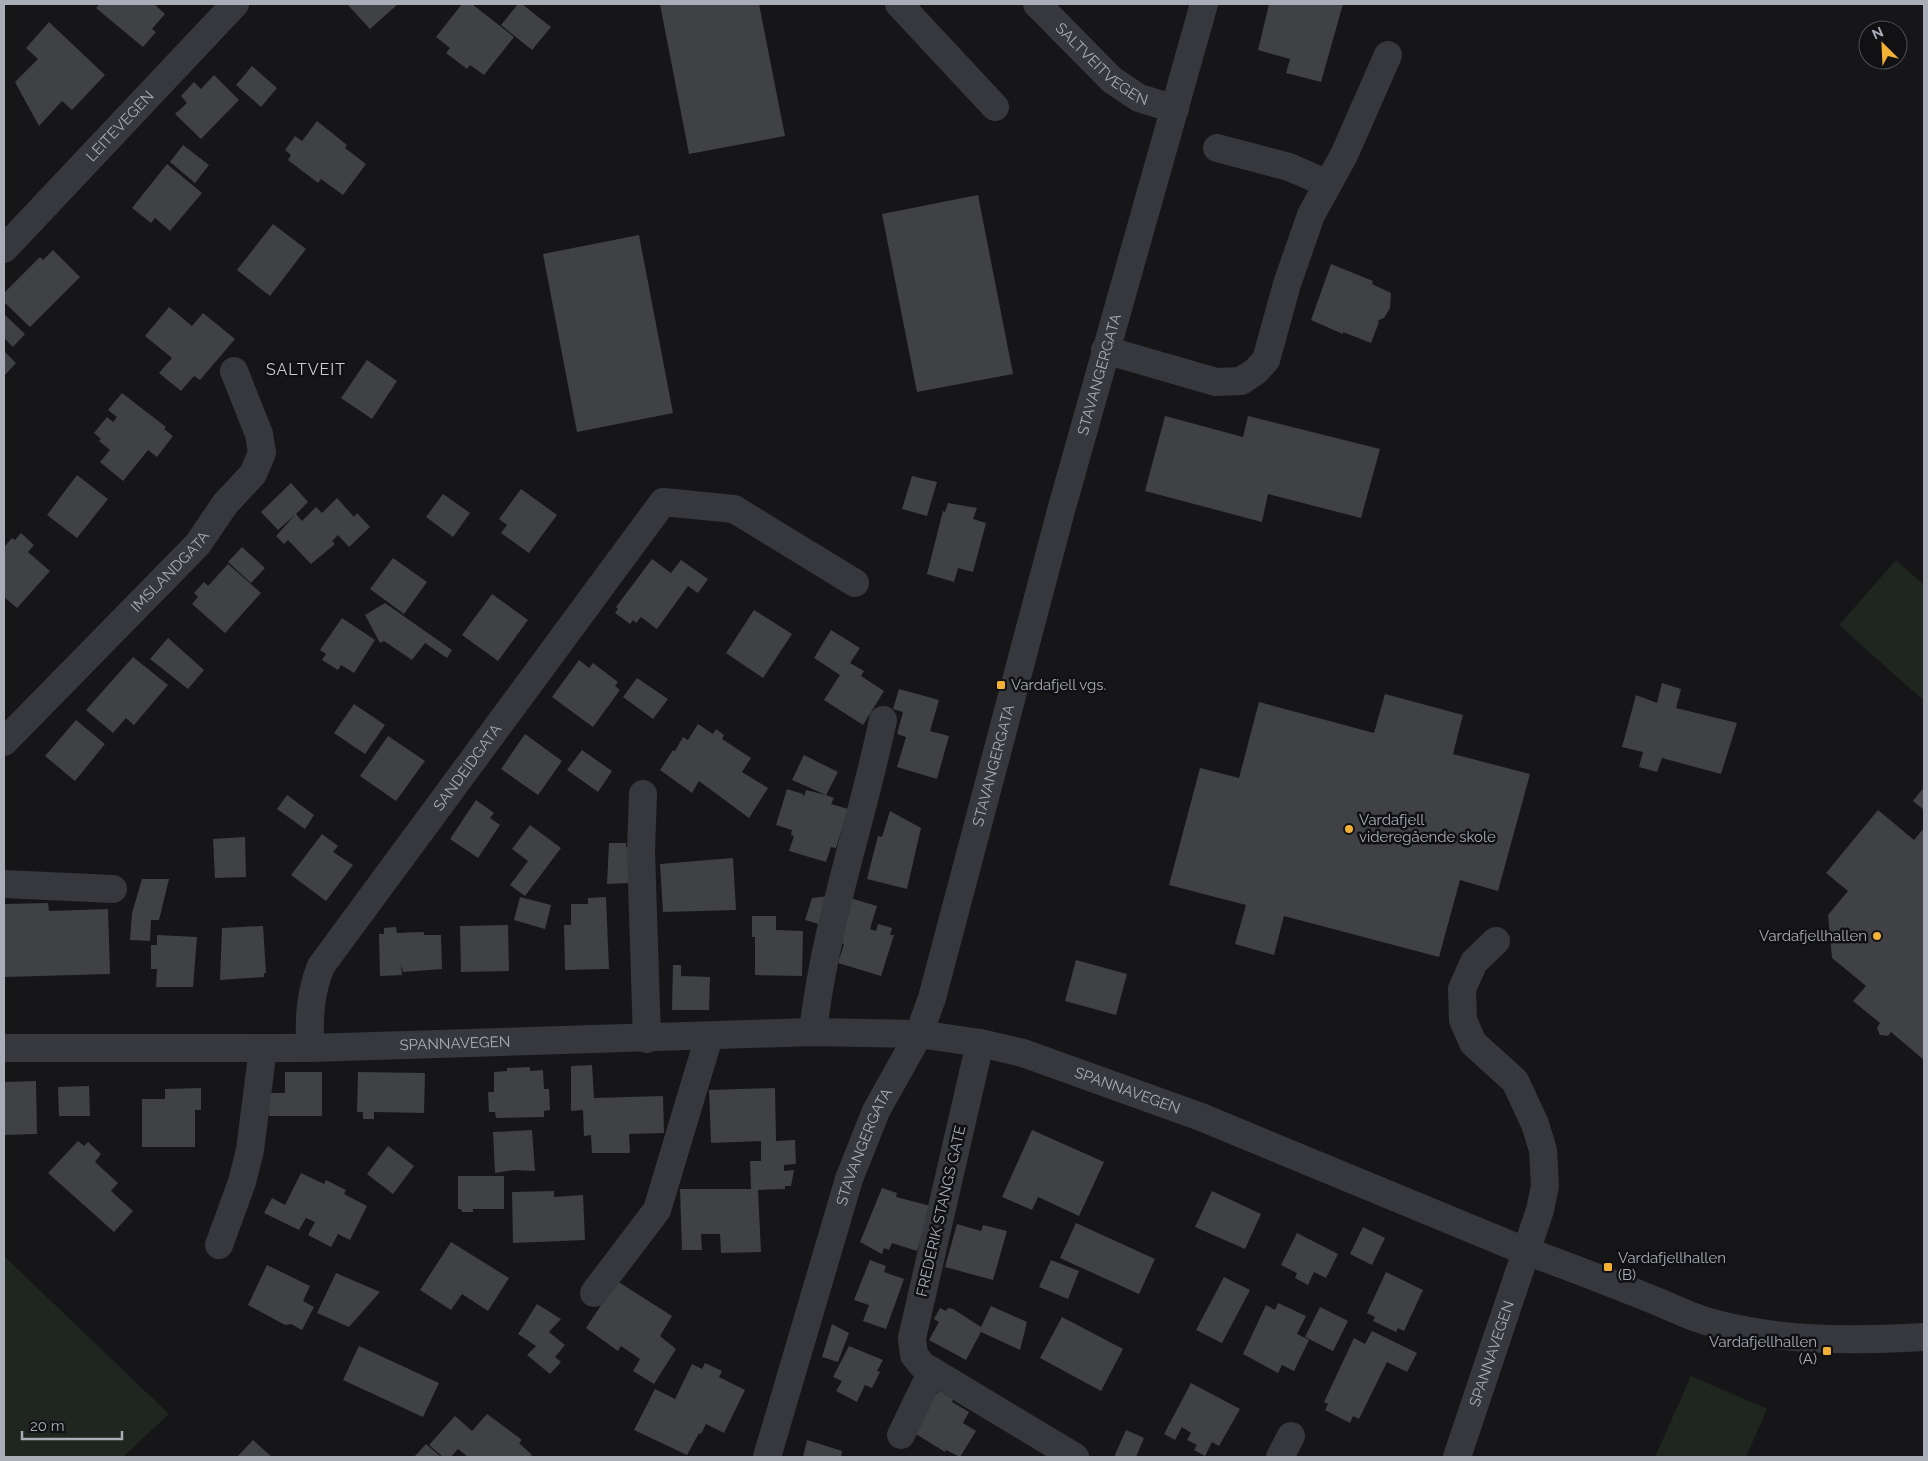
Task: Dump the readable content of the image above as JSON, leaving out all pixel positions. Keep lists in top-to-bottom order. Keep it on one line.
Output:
{"streets":{"street":["SALTVEITVEGEN","LEITEVEGEN","STAVANGERGATA","IMSLANDGATA","SANDEIDGATA","SPANNAVEGEN","FREDERIK STANGS GATE"]},"crossings":[["SALTVEITVEGEN","STAVANGERGATA"],["STAVANGERGATA","SPANNAVEGEN"],["SANDEIDGATA","SPANNAVEGEN"],["SPANNAVEGEN","FREDERIK STANGS GATE"]],"districts":["SALTVEIT"],"places":{"transit":["Vardafjell vgs.","Vardafjellhallen (B)","Vardafjellhallen (A)"],"other":["Vardafjell videregående skole","Vardafjellhallen"]},"scale_bar":"20 m","north":"top left"}
